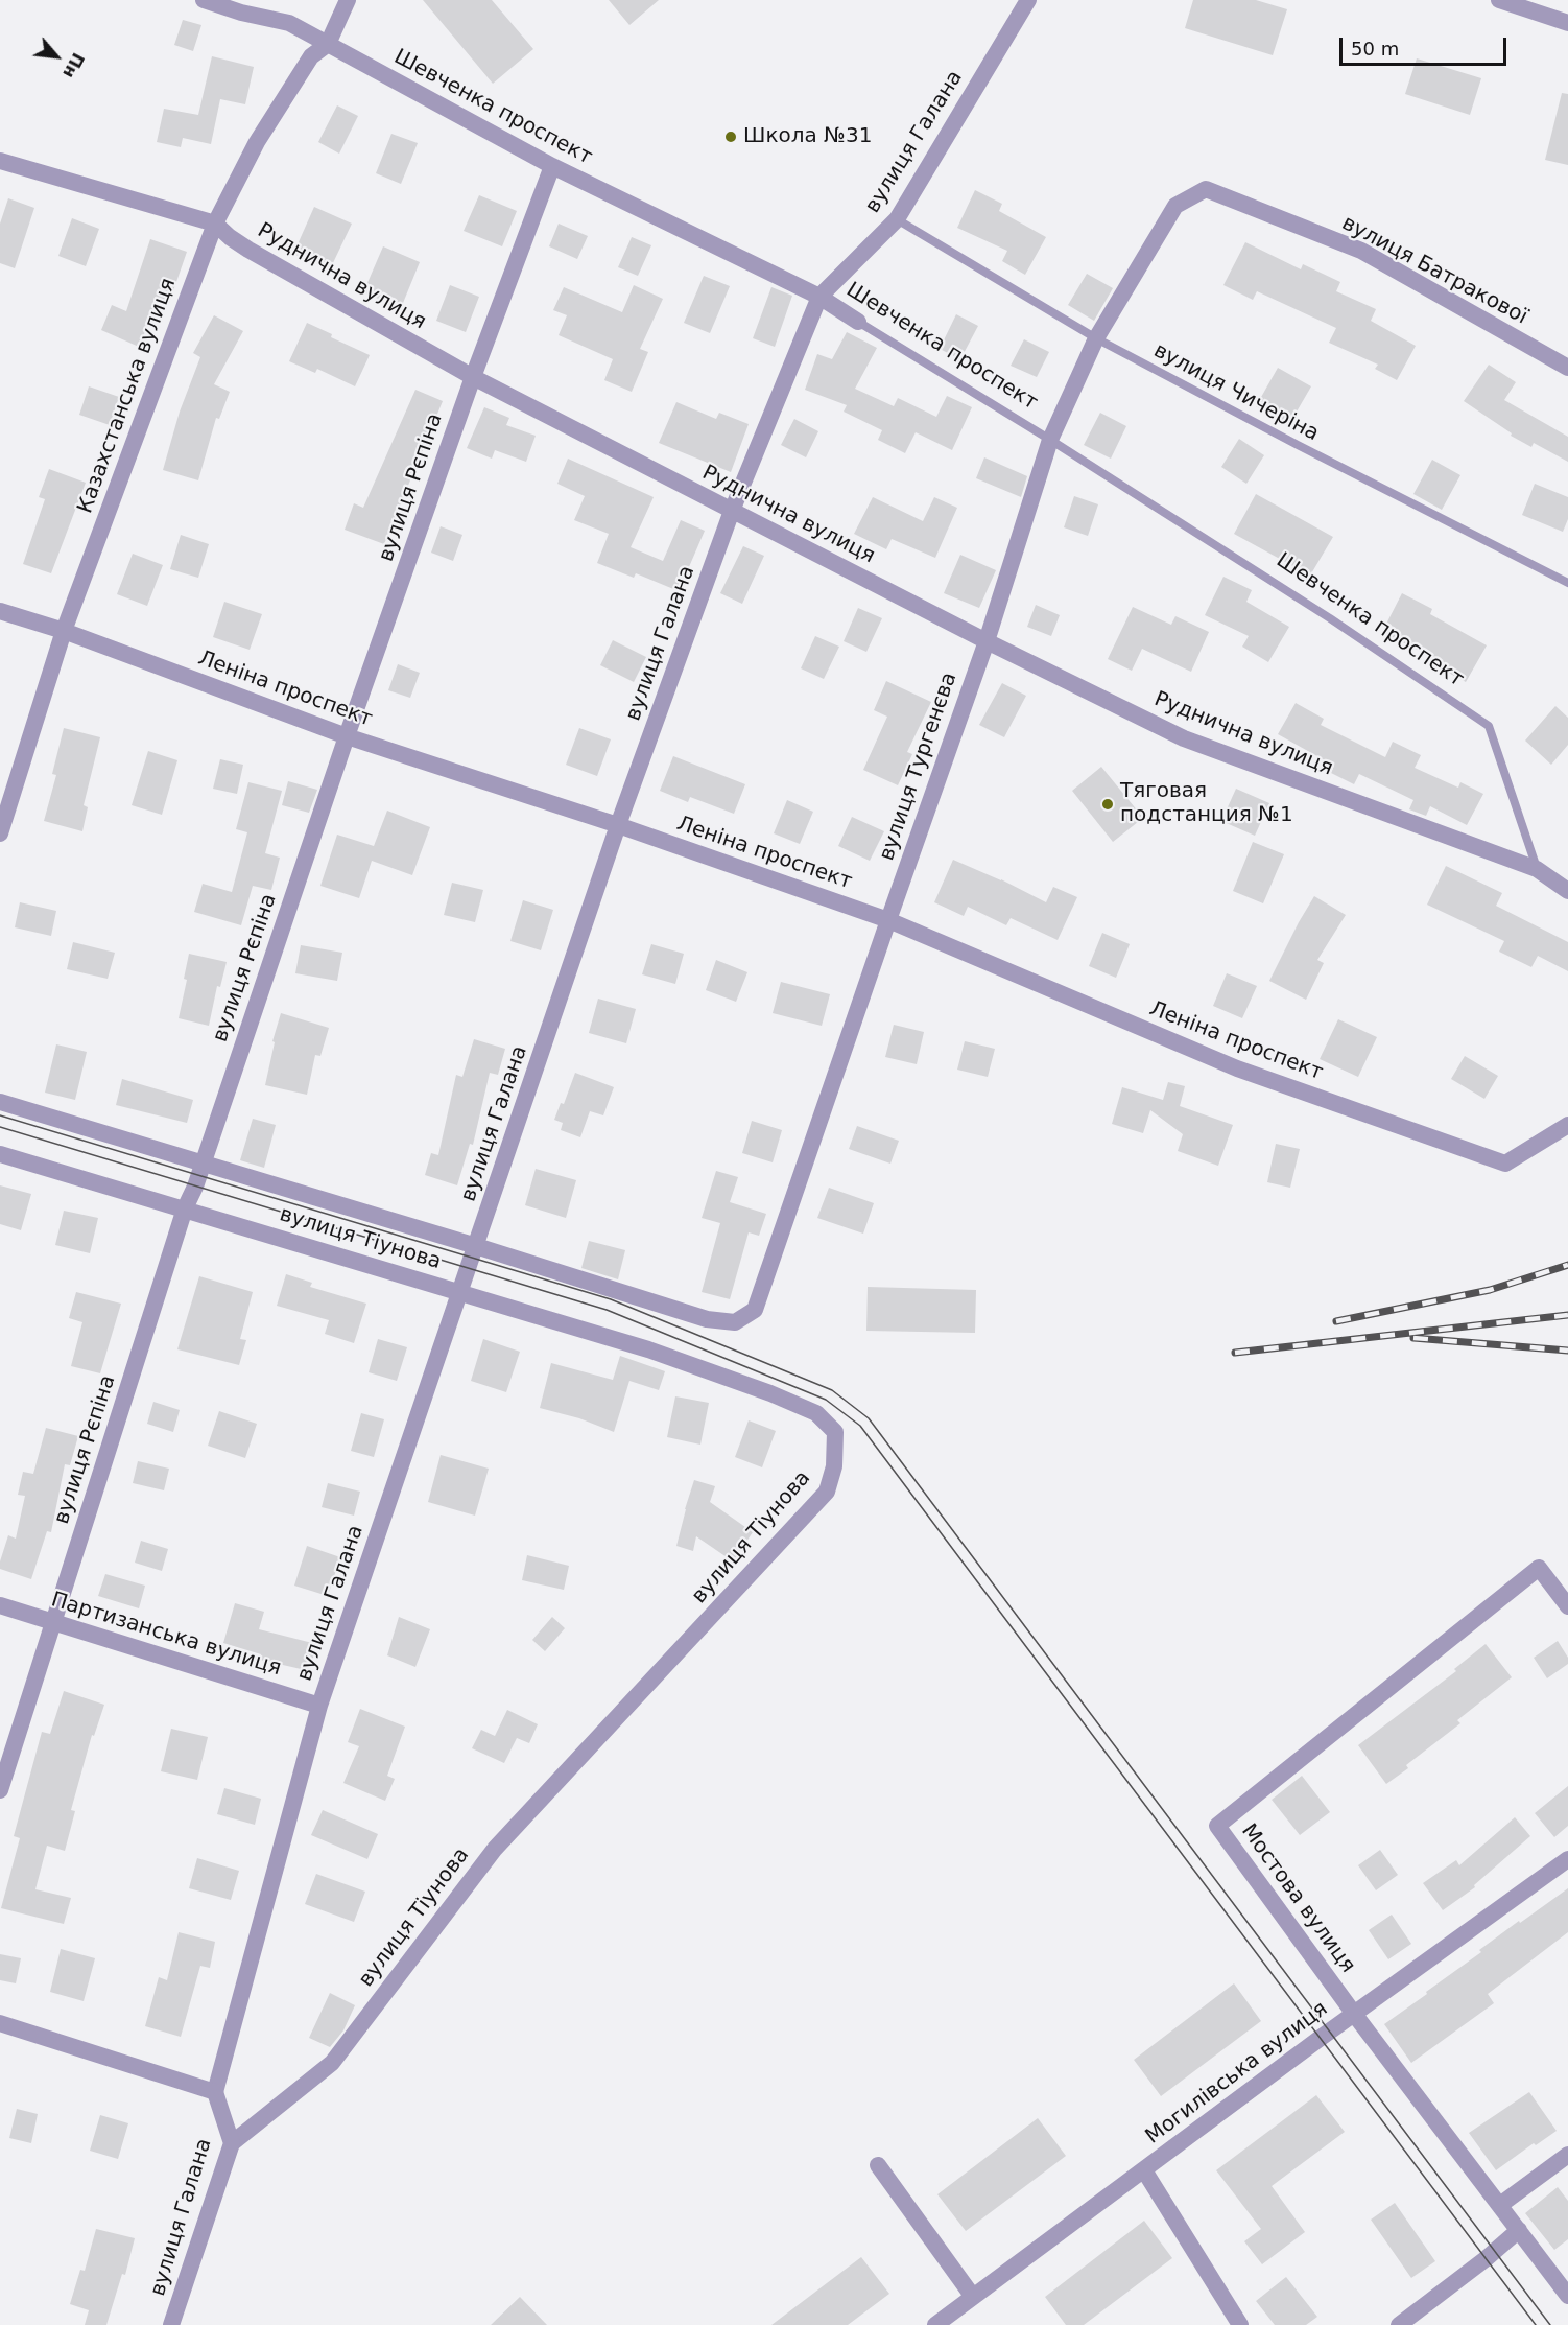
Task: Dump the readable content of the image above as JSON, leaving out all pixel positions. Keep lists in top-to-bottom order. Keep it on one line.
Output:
{"streets":{"street":["Шевченка проспект","вулиця Галана","вулиця Батракової","Руднична вулиця","Казахстанська вулиця","вулиця Рєпіна","Леніна проспект","вулиця Тургенєва","вулиця Тіунова","Партизанська вулиця","Мостова вулиця","Могилівська вулиця"],"lane":["вулиця Чичеріна"]},"crossings":[["Шевченка проспект","вулиця Галана"],["Шевченка проспект","Руднична вулиця"],["Шевченка проспект","Казахстанська вулиця"],["Шевченка проспект","вулиця Рєпіна"],["Шевченка проспект","вулиця Тургенєва"],["вулиця Галана","Руднична вулиця"],["вулиця Галана","вулиця Чичеріна"],["вулиця Галана","Леніна проспект"],["вулиця Галана","вулиця Тіунова"],["вулиця Галана","Партизанська вулиця"],["вулиця Батракової","вулиця Тургенєва"],["Руднична вулиця","Казахстанська вулиця"],["Руднична вулиця","вулиця Рєпіна"],["Руднична вулиця","вулиця Тургенєва"],["вулиця Чичеріна","вулиця Тургенєва"],["Казахстанська вулиця","Леніна проспект"],["вулиця Рєпіна","Леніна проспект"],["вулиця Рєпіна","вулиця Тіунова"],["вулиця Рєпіна","Партизанська вулиця"],["Леніна проспект","вулиця Тургенєва"],["вулиця Тургенєва","вулиця Тіунова"],["Мостова вулиця","Могилівська вулиця"]],"places":["Школа №31","Тяговая подстанция №1"],"scale_bar":"50 m","north":"bottom right"}
